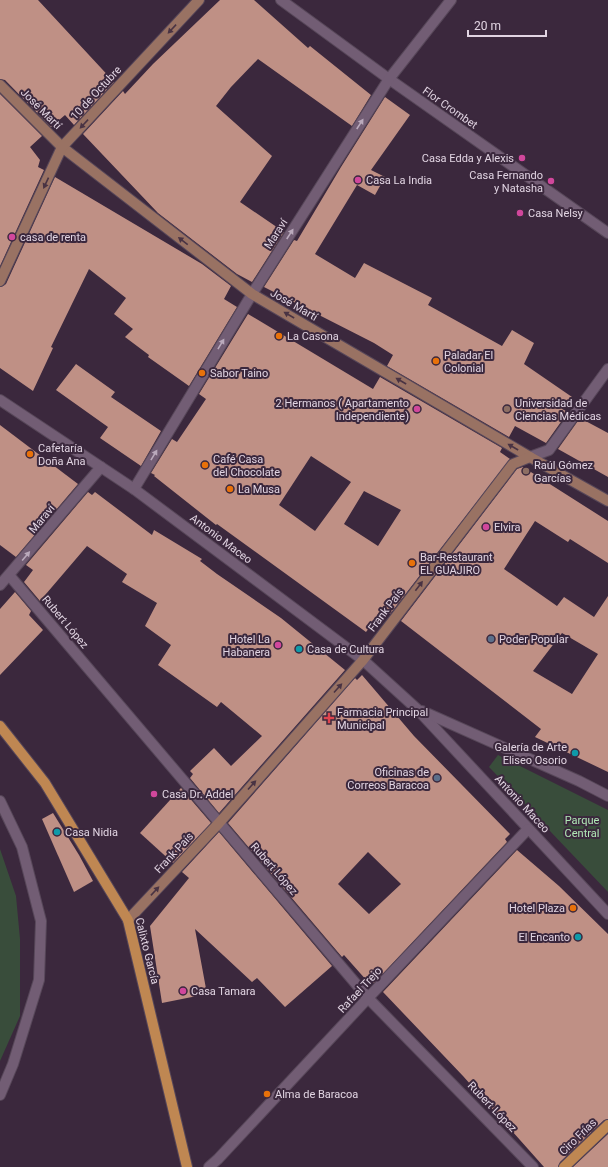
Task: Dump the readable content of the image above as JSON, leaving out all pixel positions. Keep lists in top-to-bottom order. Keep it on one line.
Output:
{"streets":{"main road":["10 de Octubre","José Martí","Frank País","Calixto García","Ciro Frías"],"street":["Flor Crombet","Maraví","Antonio Maceo","Rubert López","Rafael Trejo"]},"crossings":[["10 de Octubre","José Martí"],["Flor Crombet","Maraví"],["José Martí","Maraví"],["José Martí","Frank País"],["Maraví","Antonio Maceo"],["Maraví","Rubert López"],["Antonio Maceo","Frank País"],["Antonio Maceo","Rafael Trejo"],["Frank País","Rubert López"],["Frank País","Calixto García"],["Rubert López","Rafael Trejo"]],"one_way":["10 de Octubre","José Martí","Maraví","Frank País"],"parks":["Parque Central"],"places":{"other":["Casa Edda y Alexis","Casa La India","Casa Fernando y Natasha","Casa Nelsy","casa de renta","La Casona","Paladar El Colonial","Sabor Taino","2 Hermanos ( Apartamento Independiente)","Universidad de Ciencias Médicas","Cafetaría Doña Ana","Café Casa del Chocolate","Raúl Gómez Garcías","La Musa","Elvira","Bar-Restaurant EL GUAJIRO","Poder Popular","Hotel La Habanera","Casa de Cultura","Galería de Arte Eliseo Osorio","Oficinas de Correos Baracoa","Casa Dr. Addel","Casa Nidia","Hotel Plaza","El Encanto","Casa Tamara","Alma de Baracoa"],"health":["Farmacia Principal Municipal"]},"scale_bar":"20 m"}
